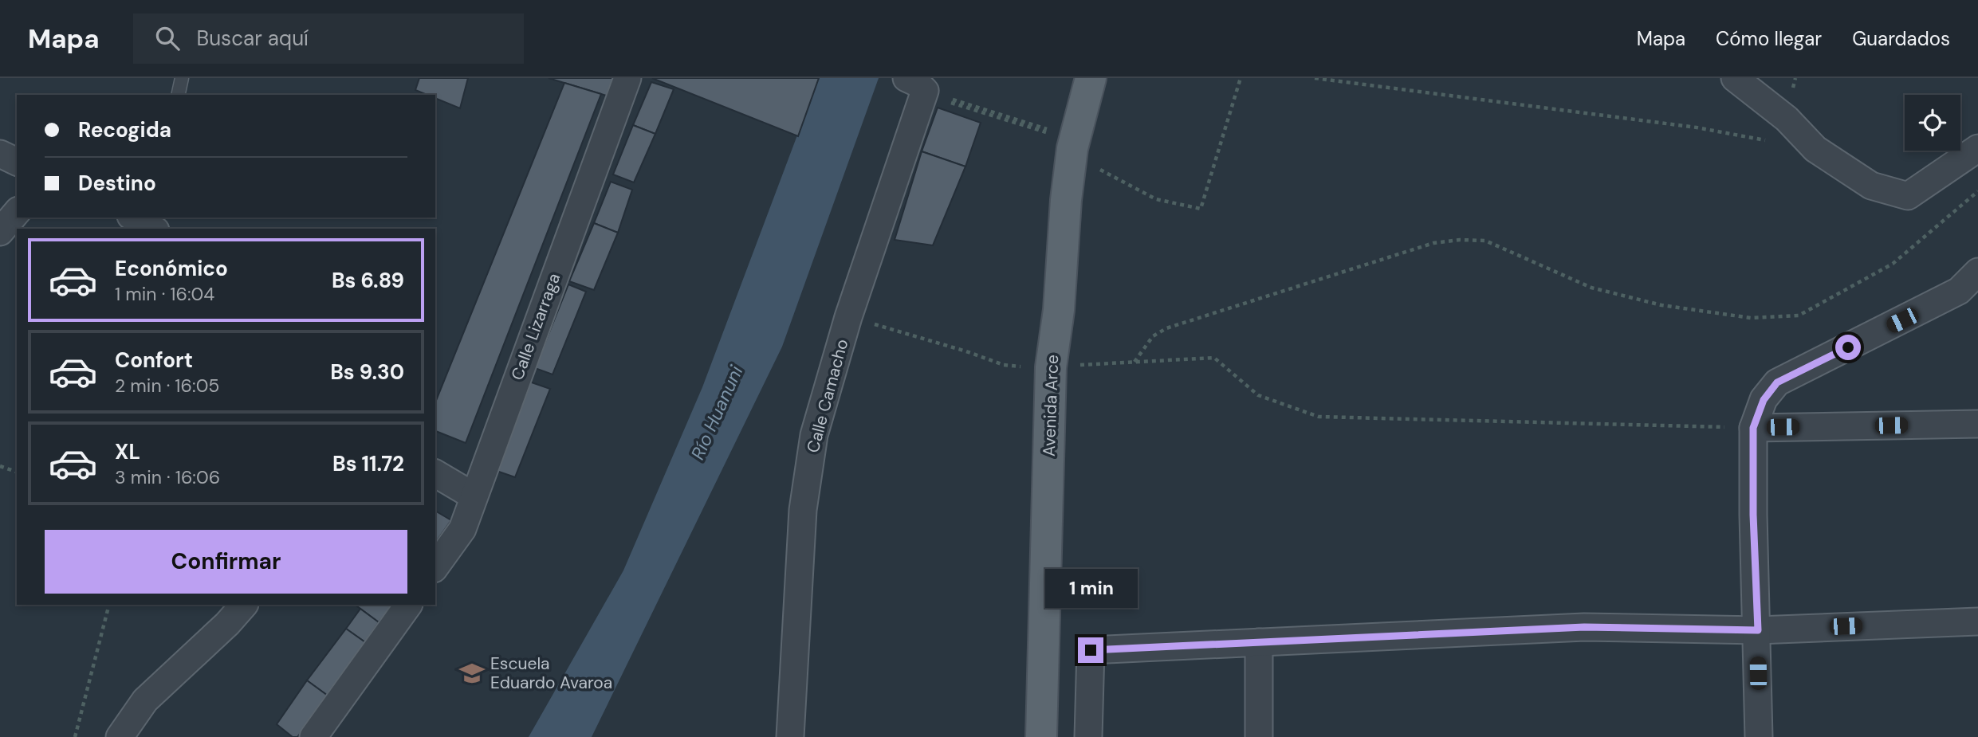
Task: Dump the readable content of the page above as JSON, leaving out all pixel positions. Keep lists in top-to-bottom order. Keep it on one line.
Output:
{"streets":{"main road":["Avenida Arce"],"street":["Calle Lizarraga","Calle Camacho"]},"water":["Río Huanuni"],"places":{"school or university":["Escuela Eduardo Avaroa"]},"page":{"header":"Mapa","search":"Buscar aquí","nav":["Mapa","Cómo llegar","Guardados"],"banner":["Recogida","Destino"],"list":[{"name":"Económico","note":"1 min · 16:04","value":"Bs 6.89"},{"name":"Confort","note":"2 min · 16:05","value":"Bs 9.30"},{"name":"XL","note":"3 min · 16:06","value":"Bs 11.72"}],"buttons":"Confirmar","bubble":"1 min"}}
